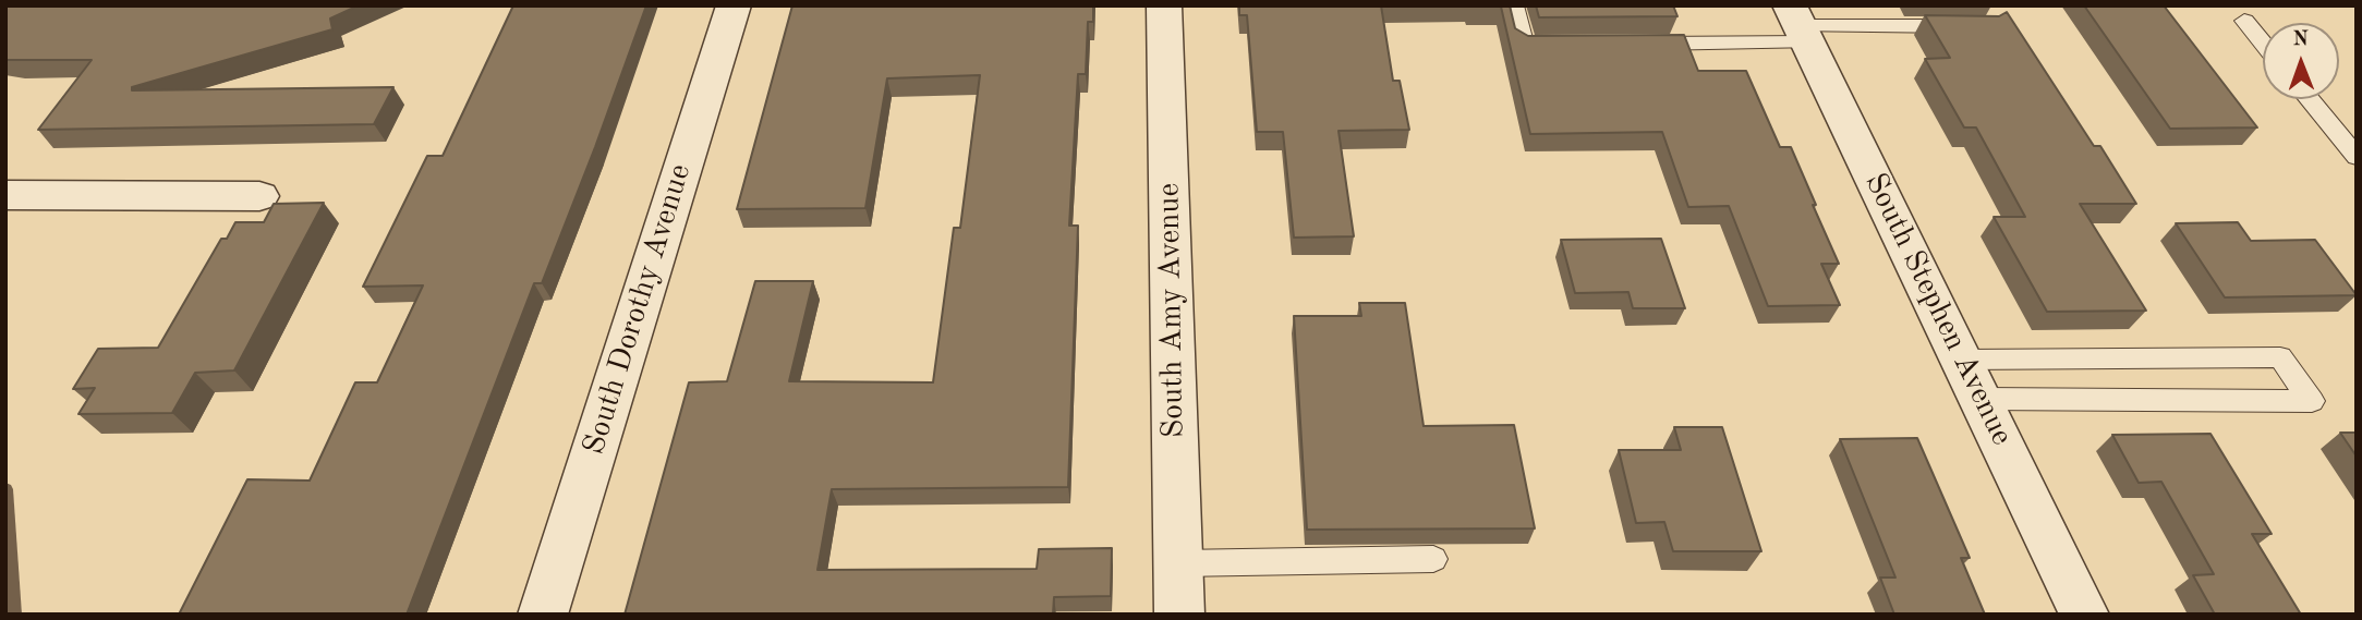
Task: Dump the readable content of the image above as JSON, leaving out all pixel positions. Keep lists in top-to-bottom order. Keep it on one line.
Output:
{"streets":{"street":["South Dorothy Avenue","South Stephen Avenue","South Amy Avenue"]},"north":"top"}
